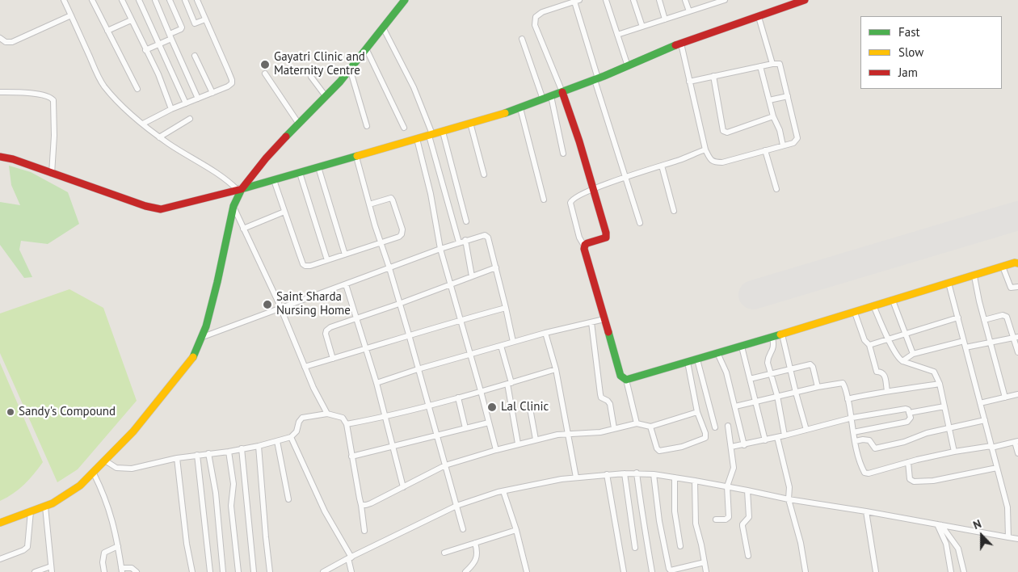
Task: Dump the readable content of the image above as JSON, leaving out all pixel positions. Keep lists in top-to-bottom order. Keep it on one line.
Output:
{"places":["Gayatri Clinic and Maternity Centre","Saint Sharda Nursing Home","Lal Clinic","Sandy's Compound"],"legend":["Fast","Slow","Jam"],"north":"top"}
